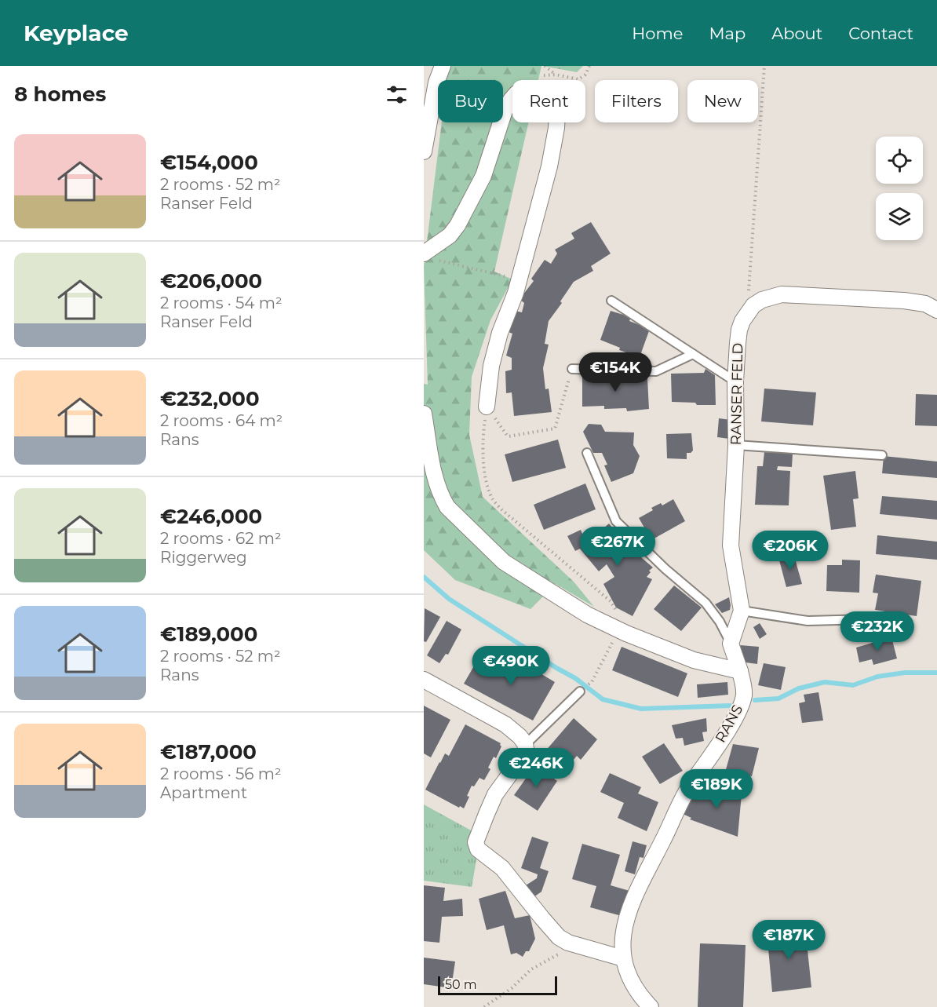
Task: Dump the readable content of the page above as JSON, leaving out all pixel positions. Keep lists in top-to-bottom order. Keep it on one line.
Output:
{"streets":{"street":["RANSER FELD","RANS"]},"scale_bar":"50 m","page":{"header":"Keyplace","nav":["Home","Map","About","Contact"],"heading":"8 homes","chip":["Buy","Rent","Filters","New"],"list":[{"name":"€154,000","note":"2 rooms · 52 m² · Ranser Feld"},{"name":"€206,000","note":"2 rooms · 54 m² · Ranser Feld"},{"name":"€232,000","note":"2 rooms · 64 m² · Rans"},{"name":"€246,000","note":"2 rooms · 62 m² · Riggerweg"},{"name":"€189,000","note":"2 rooms · 52 m² · Rans"},{"name":"€187,000","note":"2 rooms · 56 m² · Apartment"}],"price":["€154K","€267K","€206K","€232K","€490K","€246K","€189K","€187K"],"scale":"50 m"}}
